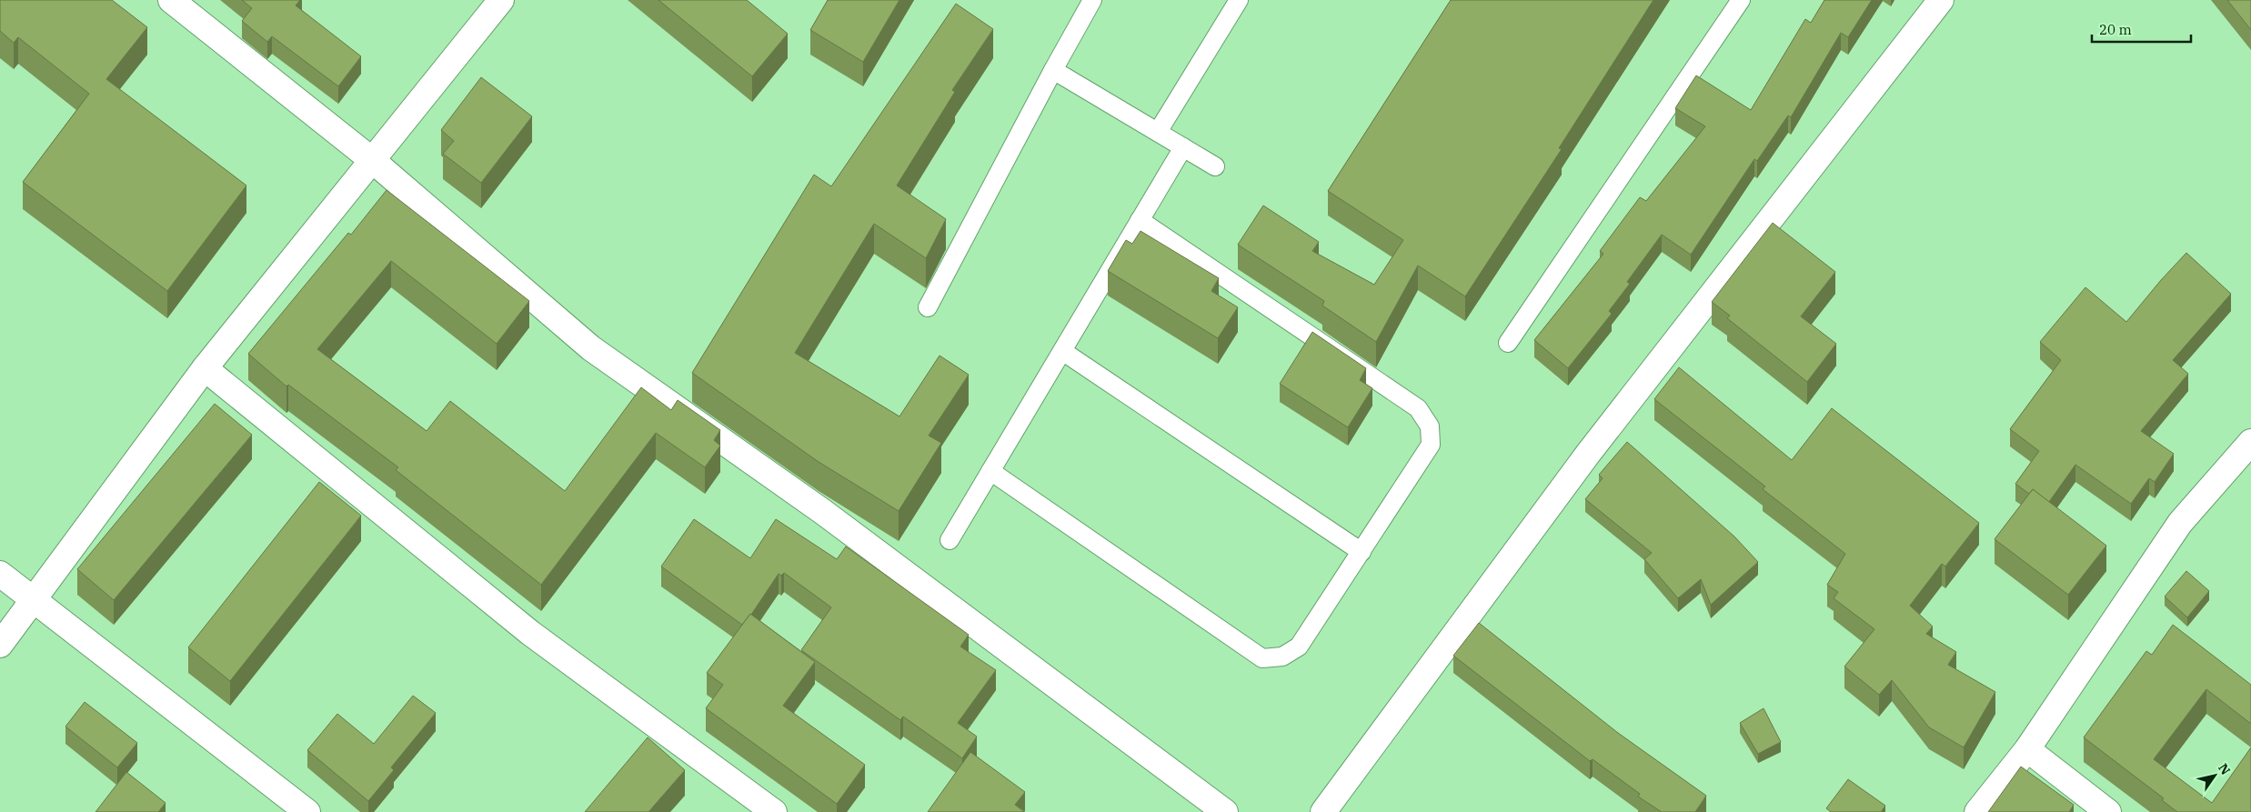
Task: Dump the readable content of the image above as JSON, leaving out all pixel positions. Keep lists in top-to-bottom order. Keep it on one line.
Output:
{"scale_bar":"20 m","north":"top right"}
